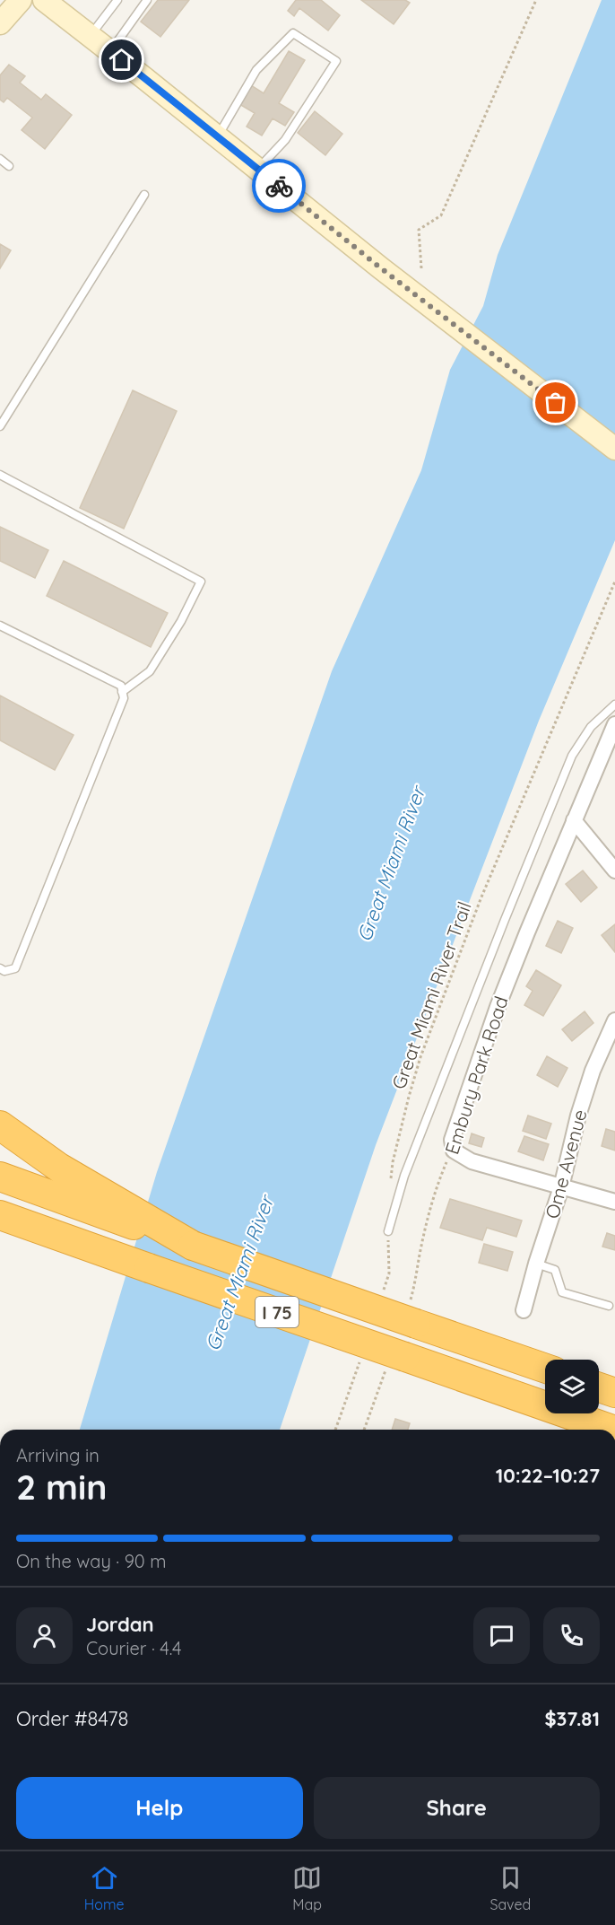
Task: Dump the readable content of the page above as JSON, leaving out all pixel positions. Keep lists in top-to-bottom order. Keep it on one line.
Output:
{"streets":{"highway":["I 75"],"street":["Embury Park Road","Ome Avenue"],"path":["Great Miami River Trail"]},"crossings":[["Embury Park Road","I 75"]],"water":["Great Miami River"],"page":{"heading":["2 min","Arriving in","10:22–10:27"],"panel":["Jordan","Courier · 4.4","Order #8478","$37.81"],"bar":"On the way · 90 m","buttons":["Help","Share"],"tabs":["Home","Map","Saved"]}}
